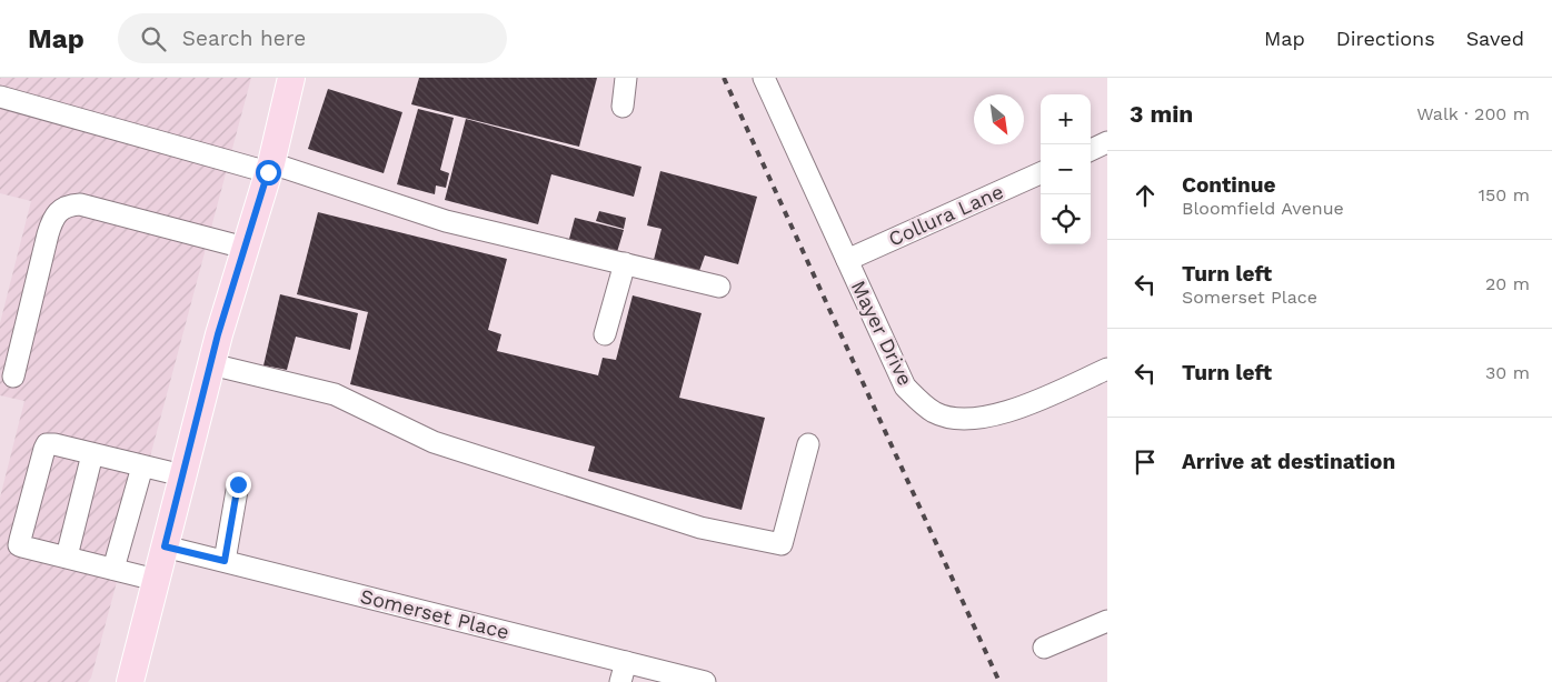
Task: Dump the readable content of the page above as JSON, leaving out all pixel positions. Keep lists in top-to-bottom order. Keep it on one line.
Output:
{"streets":{"street":["Collura Lane","Mayer Drive","Somerset Place"]},"crossings":[["Collura Lane","Mayer Drive"]],"north":"bottom right","page":{"header":"Map","search":"Search here","nav":["Map","Directions","Saved"],"heading":["3 min","Walk · 200 m"],"map_buttons":["+","−"],"list":[["Continue","Bloomfield Avenue","150 m"],["Turn left","Somerset Place","20 m"],["Turn left","30 m"],"Arrive at destination"]}}
